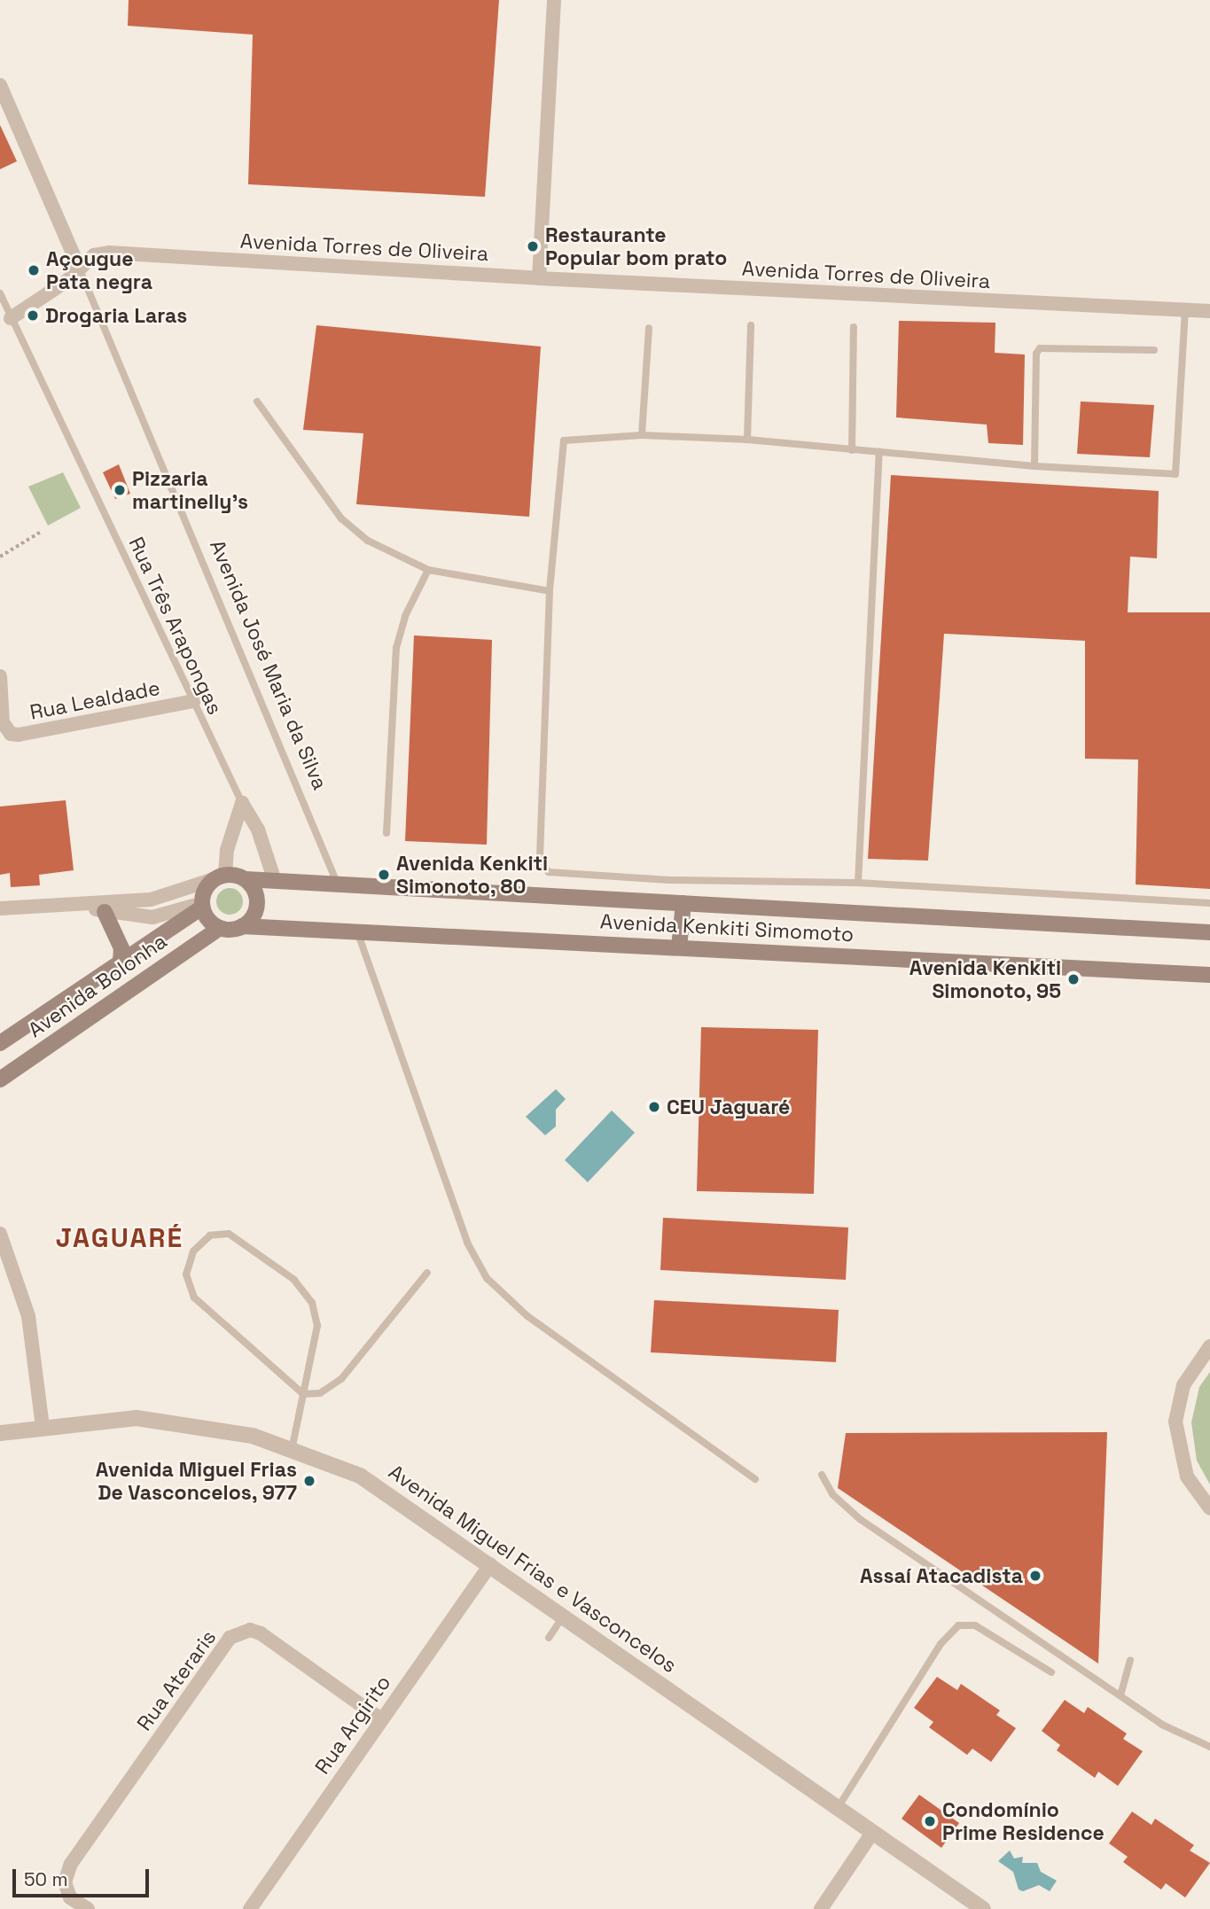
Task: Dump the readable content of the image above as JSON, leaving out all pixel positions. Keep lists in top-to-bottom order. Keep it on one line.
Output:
{"streets":{"main road":["Avenida Kenkiti Simomoto","Avenida Bolonha"],"street":["Avenida Torres de Oliveira","Avenida José Maria da Silva","Rua Lealdade","Avenida Miguel Frias e Vasconcelos","Rua Ateraris","Rua Argirito"],"lane":["Rua Três Arapongas"]},"crossings":[["Avenida Torres de Oliveira","Rua Três Arapongas"],["Avenida Torres de Oliveira","Avenida José Maria da Silva"],["Rua Três Arapongas","Rua Lealdade"],["Avenida José Maria da Silva","Avenida Kenkiti Simomoto"],["Avenida Kenkiti Simomoto","Avenida Bolonha"],["Avenida Miguel Frias e Vasconcelos","Rua Argirito"],["Rua Ateraris","Rua Argirito"]],"districts":["JAGUARÉ"],"places":["Restaurante Popular bom prato","Açougue Pata negra","Drogaria Laras","Pizzaria martinelly's","Avenida Kenkiti Simonoto, 80","Avenida Kenkiti Simonoto, 95","CEU Jaguaré","Avenida Miguel Frias De Vasconcelos, 977","Assaí Atacadista","Condomínio Prime Residence"],"scale_bar":"50 m"}
